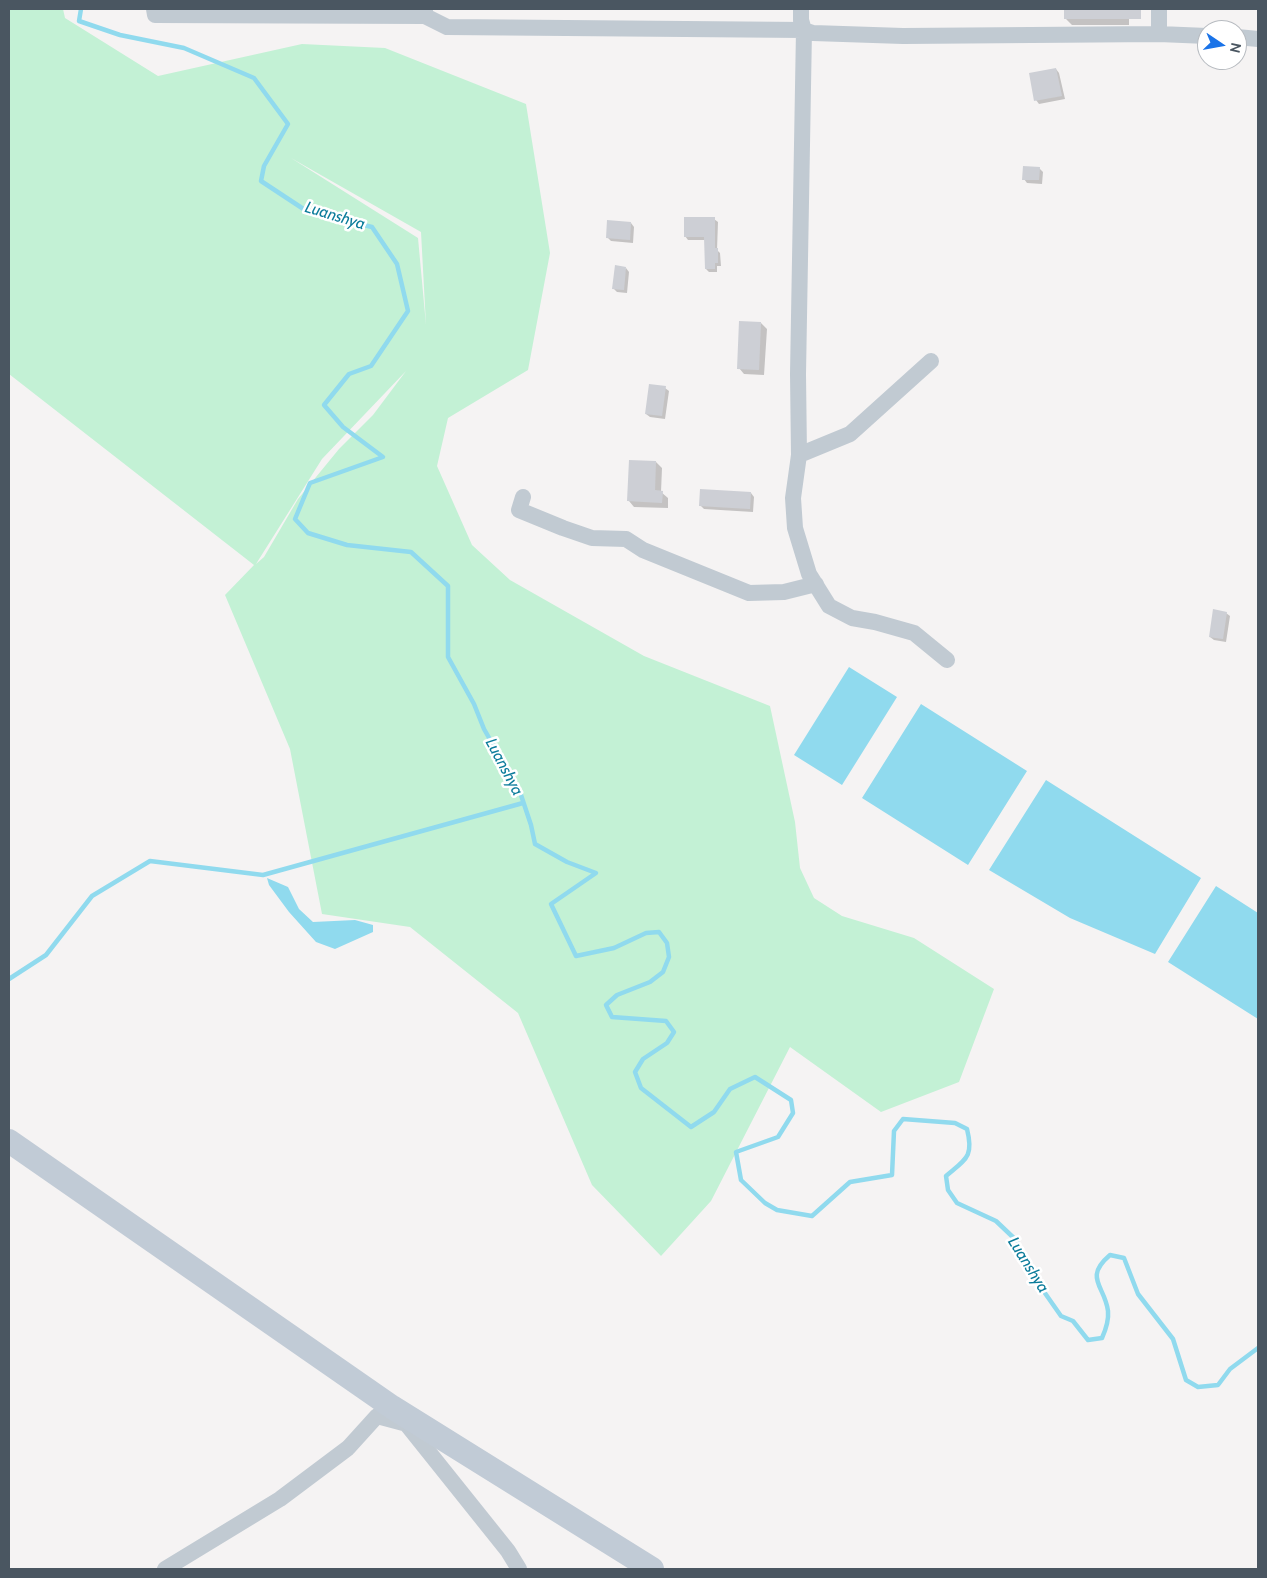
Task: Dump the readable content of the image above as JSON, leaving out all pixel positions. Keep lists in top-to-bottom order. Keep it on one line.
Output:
{"water":["Luanshya"],"north":"right"}
